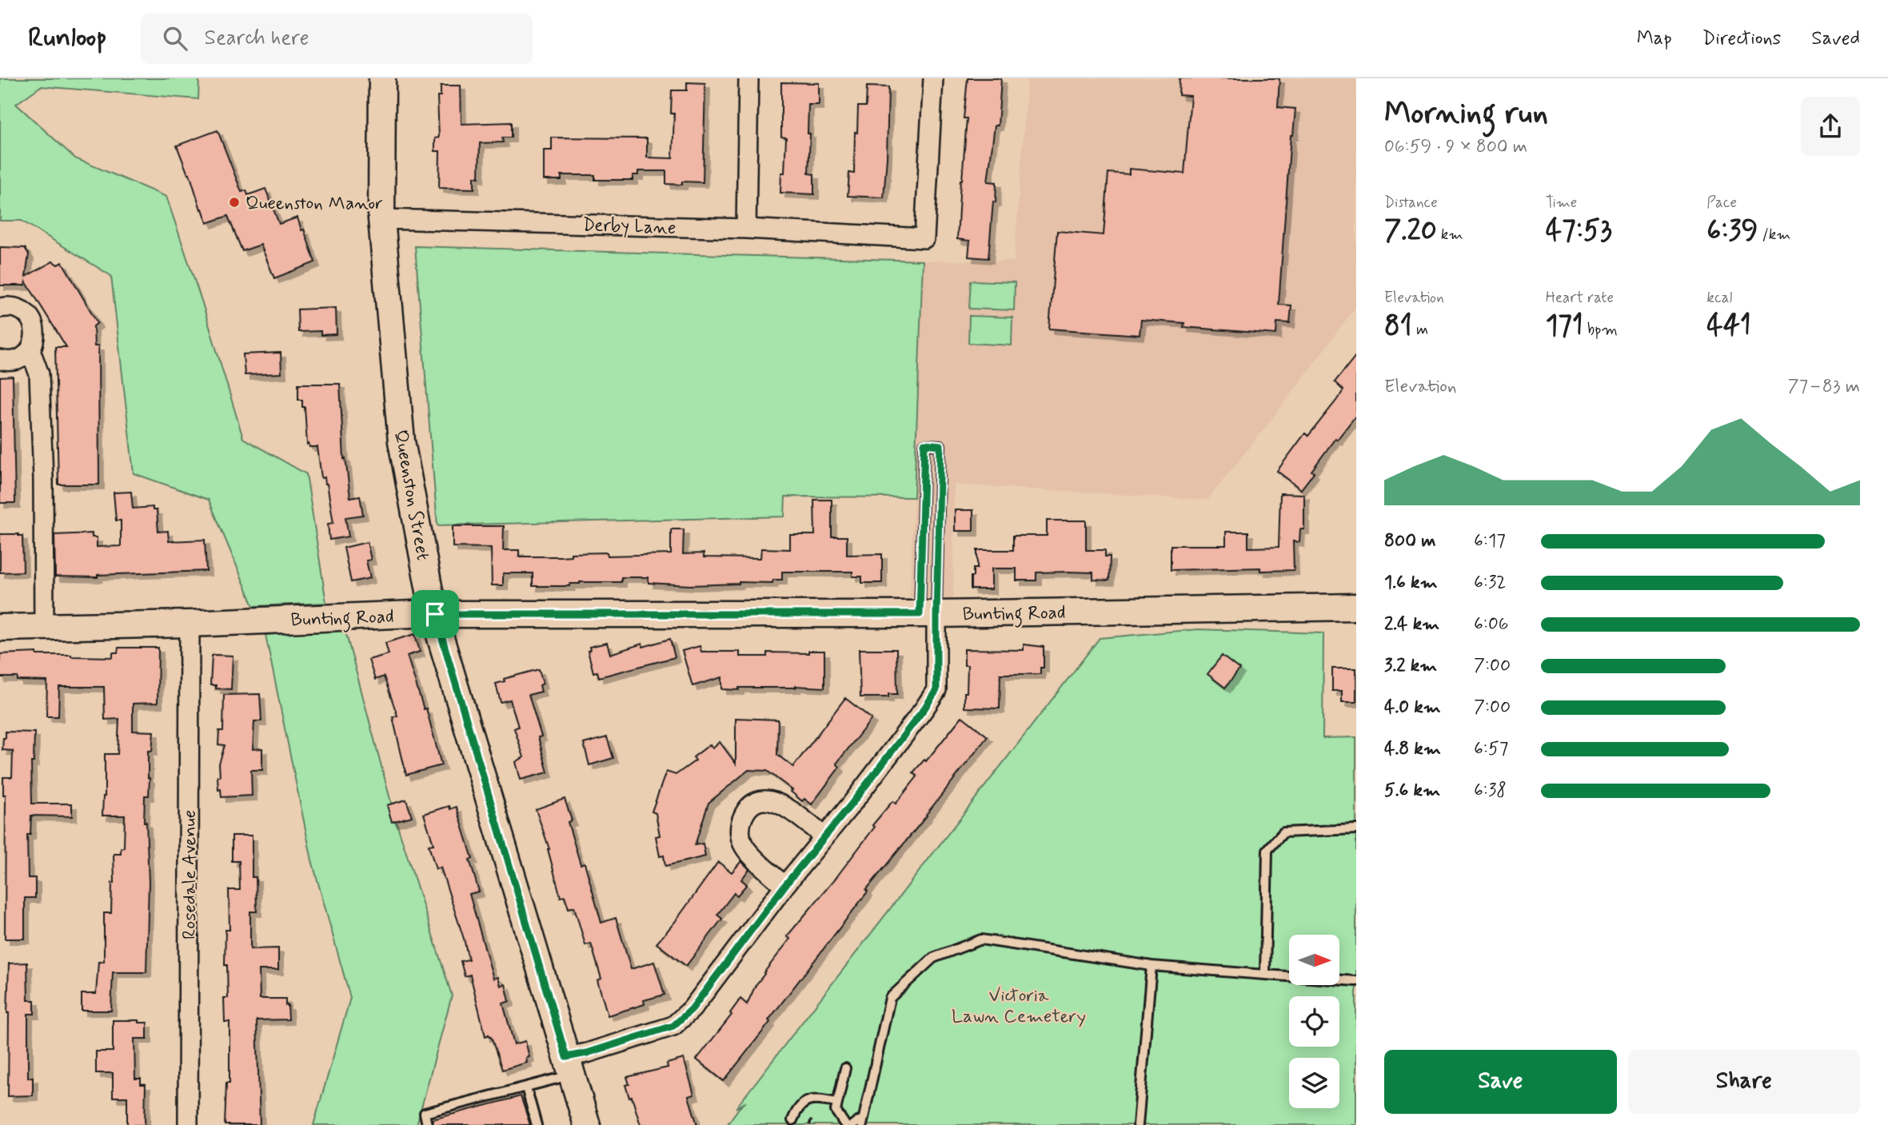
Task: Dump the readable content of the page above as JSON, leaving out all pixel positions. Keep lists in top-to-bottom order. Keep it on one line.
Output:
{"streets":{"main road":["Queenston Street","Bunting Road"],"street":["Derby Lane","Rosedale Avenue"]},"crossings":[["Derby Lane","Queenston Street"],["Queenston Street","Bunting Road"],["Bunting Road","Rosedale Avenue"]],"parks":["Victoria Lawn Cemetery"],"places":["Queenston Manor"],"north":"right","page":{"header":"Runloop","search":"Search here","nav":["Map","Directions","Saved"],"heading":["Morning run","06:59 · 9 × 800 m"],"stats":[["Distance","7.20 km"],["Time","47:53"],["Pace","6:39 /km"],["Elevation","81 m"],["Heart rate","171 bpm"],["kcal","441"]],"chart":["Elevation","77–83 m"],"list":[{"name":"800 m","note":"6:17"},{"name":"1.6 km","note":"6:32"},{"name":"2.4 km","note":"6:06"},{"name":"3.2 km","note":"7:00"},{"name":"4.0 km","note":"7:00"},{"name":"4.8 km","note":"6:57"},{"name":"5.6 km","note":"6:38"}],"buttons":["Save","Share"]}}
